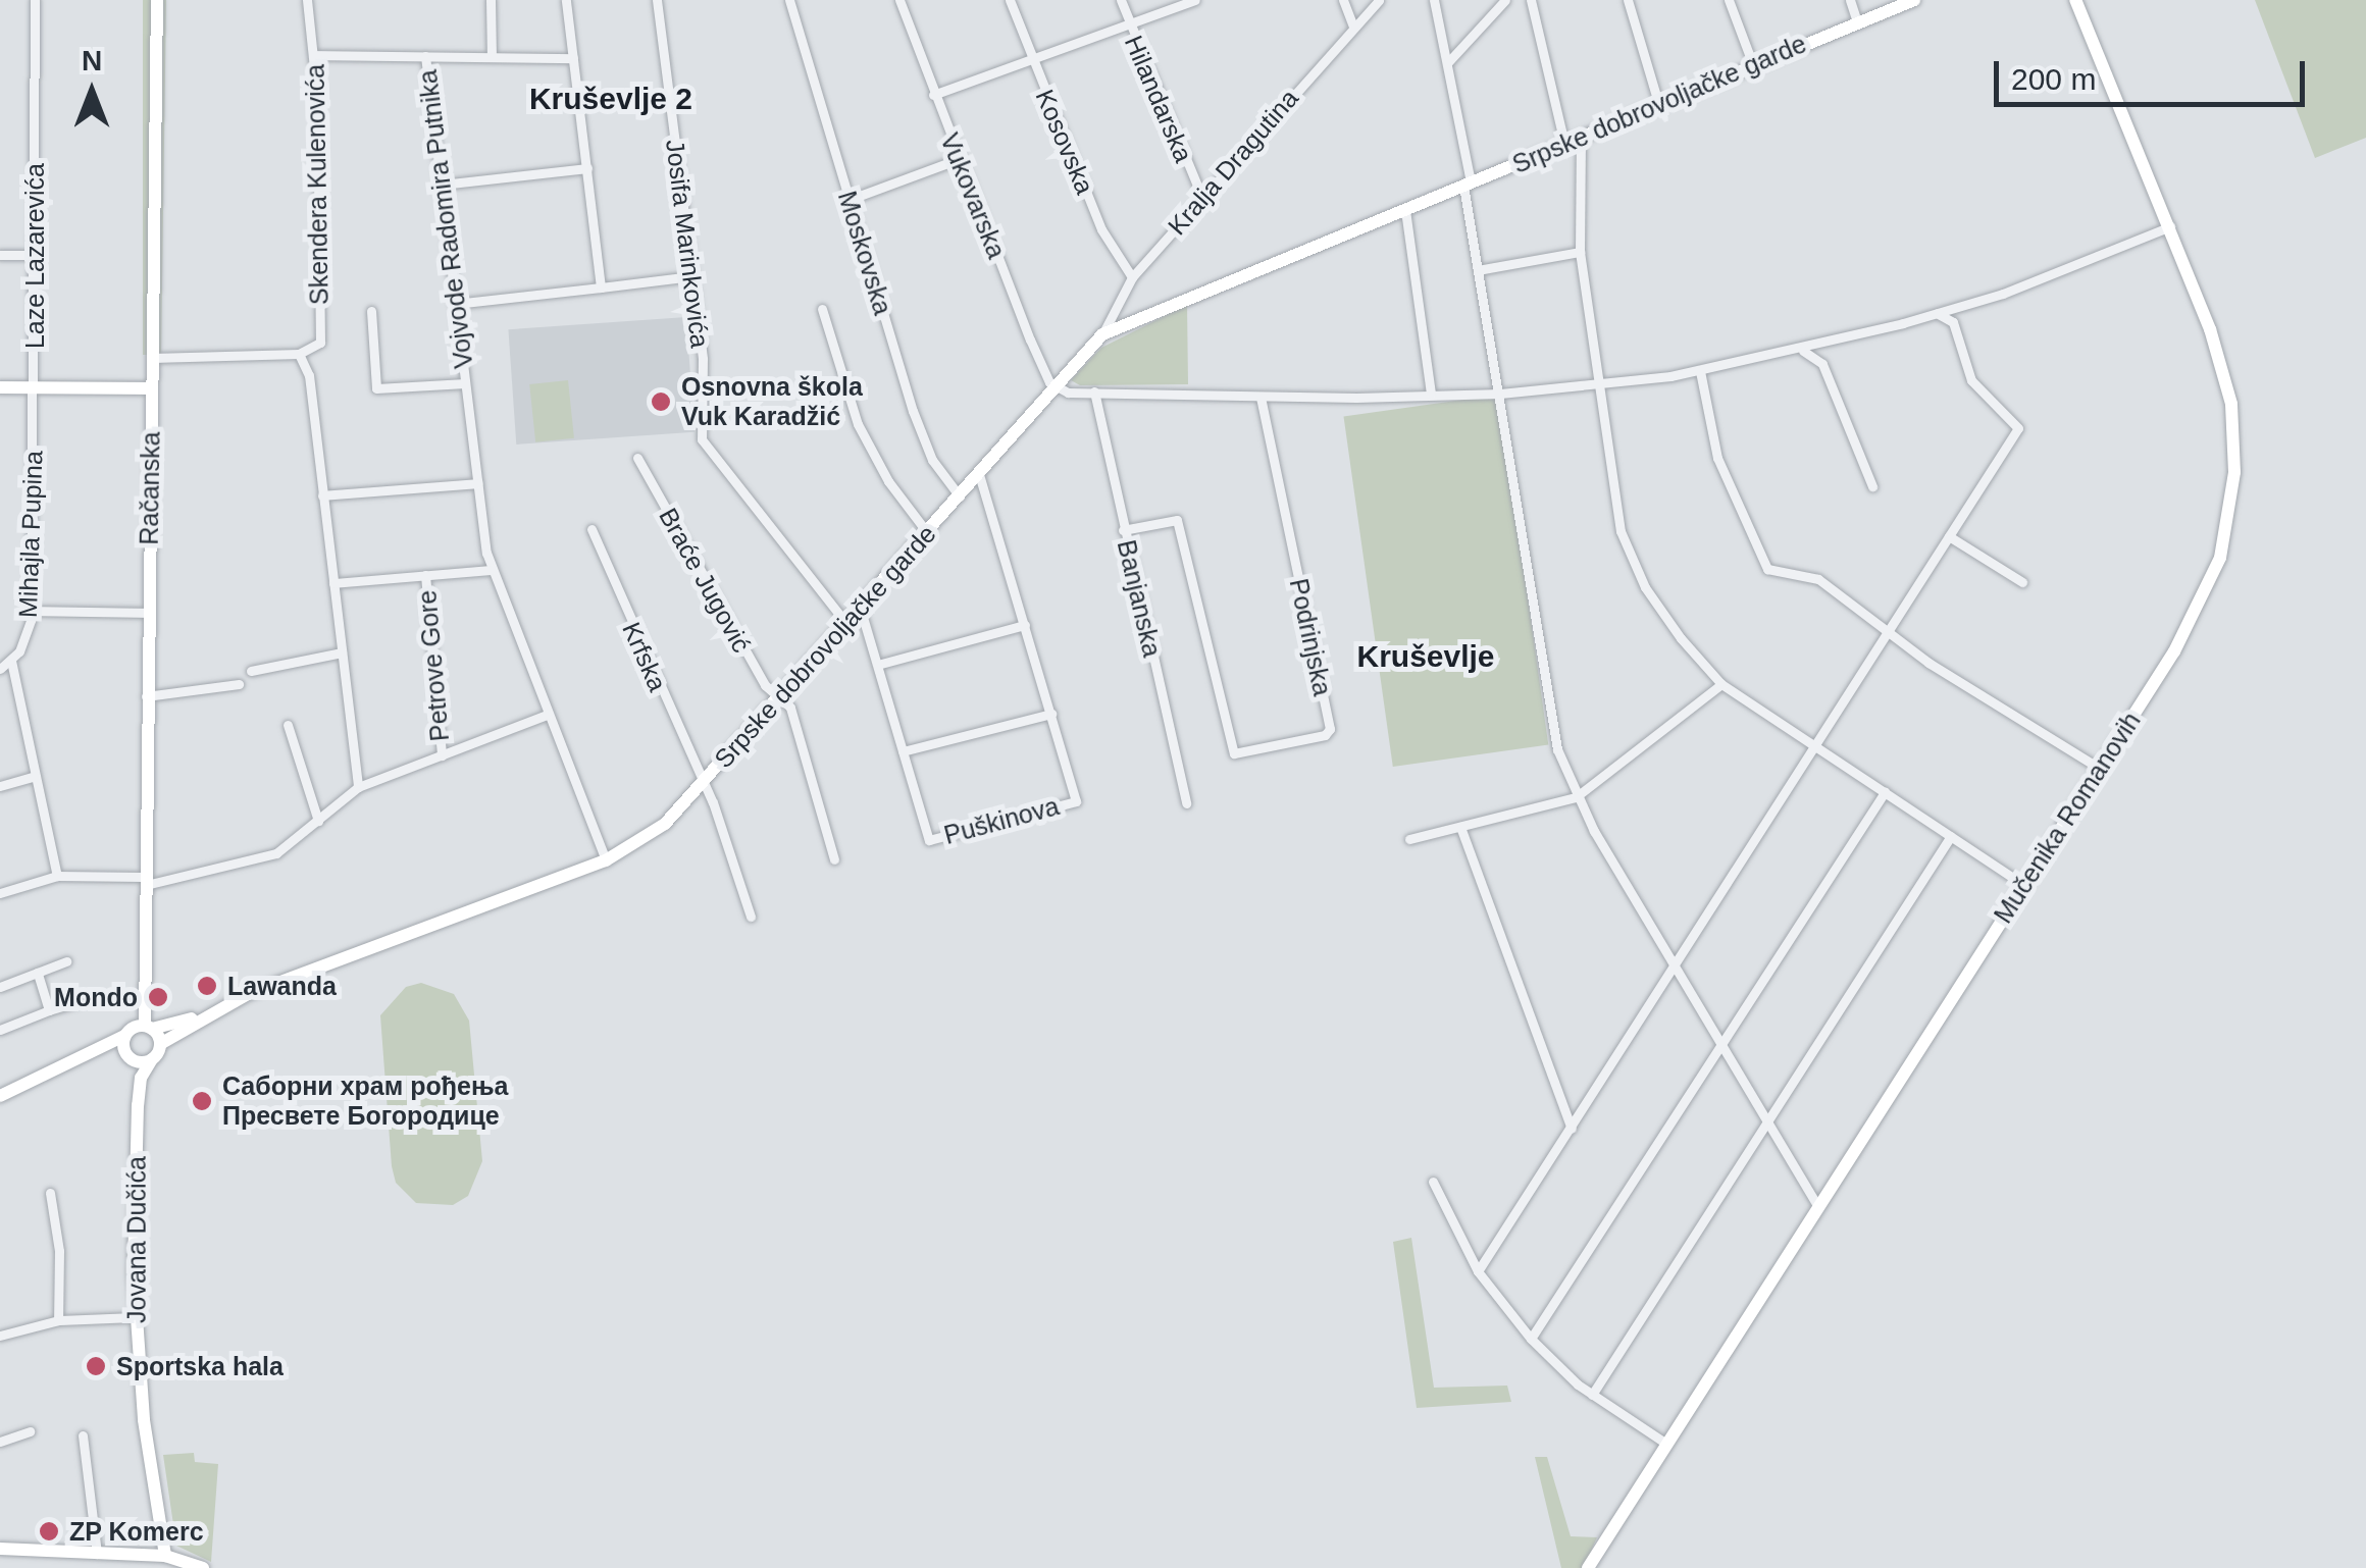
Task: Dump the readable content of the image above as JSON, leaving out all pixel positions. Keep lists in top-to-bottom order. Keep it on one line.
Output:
{"streets":{"main road":["Srpske dobrovoljačke garde","Račanska","Mučenika Romanovih","Jovana Dučića"],"street":["Hilandarska","Kosovska","Kralja Dragutina","Skendera Kulenovića","Vukovarska","Vojvode Radomira Putnika","Josifa Marinkovića","Moskovska","Laze Lazarevića","Mihajla Pupina","Braće Jugović","Banjanska","Podrinjska","Krfska","Petrove Gore","Puškinova"]},"crossings":[["Hilandarska","Kralja Dragutina"],["Srpske dobrovoljačke garde","Kralja Dragutina"],["Srpske dobrovoljačke garde","Vukovarska"],["Srpske dobrovoljačke garde","Vojvode Radomira Putnika"],["Srpske dobrovoljačke garde","Josifa Marinkovića"],["Srpske dobrovoljačke garde","Moskovska"],["Srpske dobrovoljačke garde","Braće Jugović"],["Srpske dobrovoljačke garde","Krfska"],["Srpske dobrovoljačke garde","Puškinova"],["Kosovska","Kralja Dragutina"],["Vojvode Radomira Putnika","Petrove Gore"],["Laze Lazarevića","Mihajla Pupina"],["Račanska","Petrove Gore"],["Račanska","Jovana Dučića"],["Banjanska","Podrinjska"]],"districts":["Kruševlje 2","Kruševlje"],"places":["Osnovna škola Vuk Karadžić","Lawanda","Mondo","Саборни храм рођења Пресвете Богородице","Sportska hala","ZP Komerc"],"scale_bar":"200 m","north":"top"}
